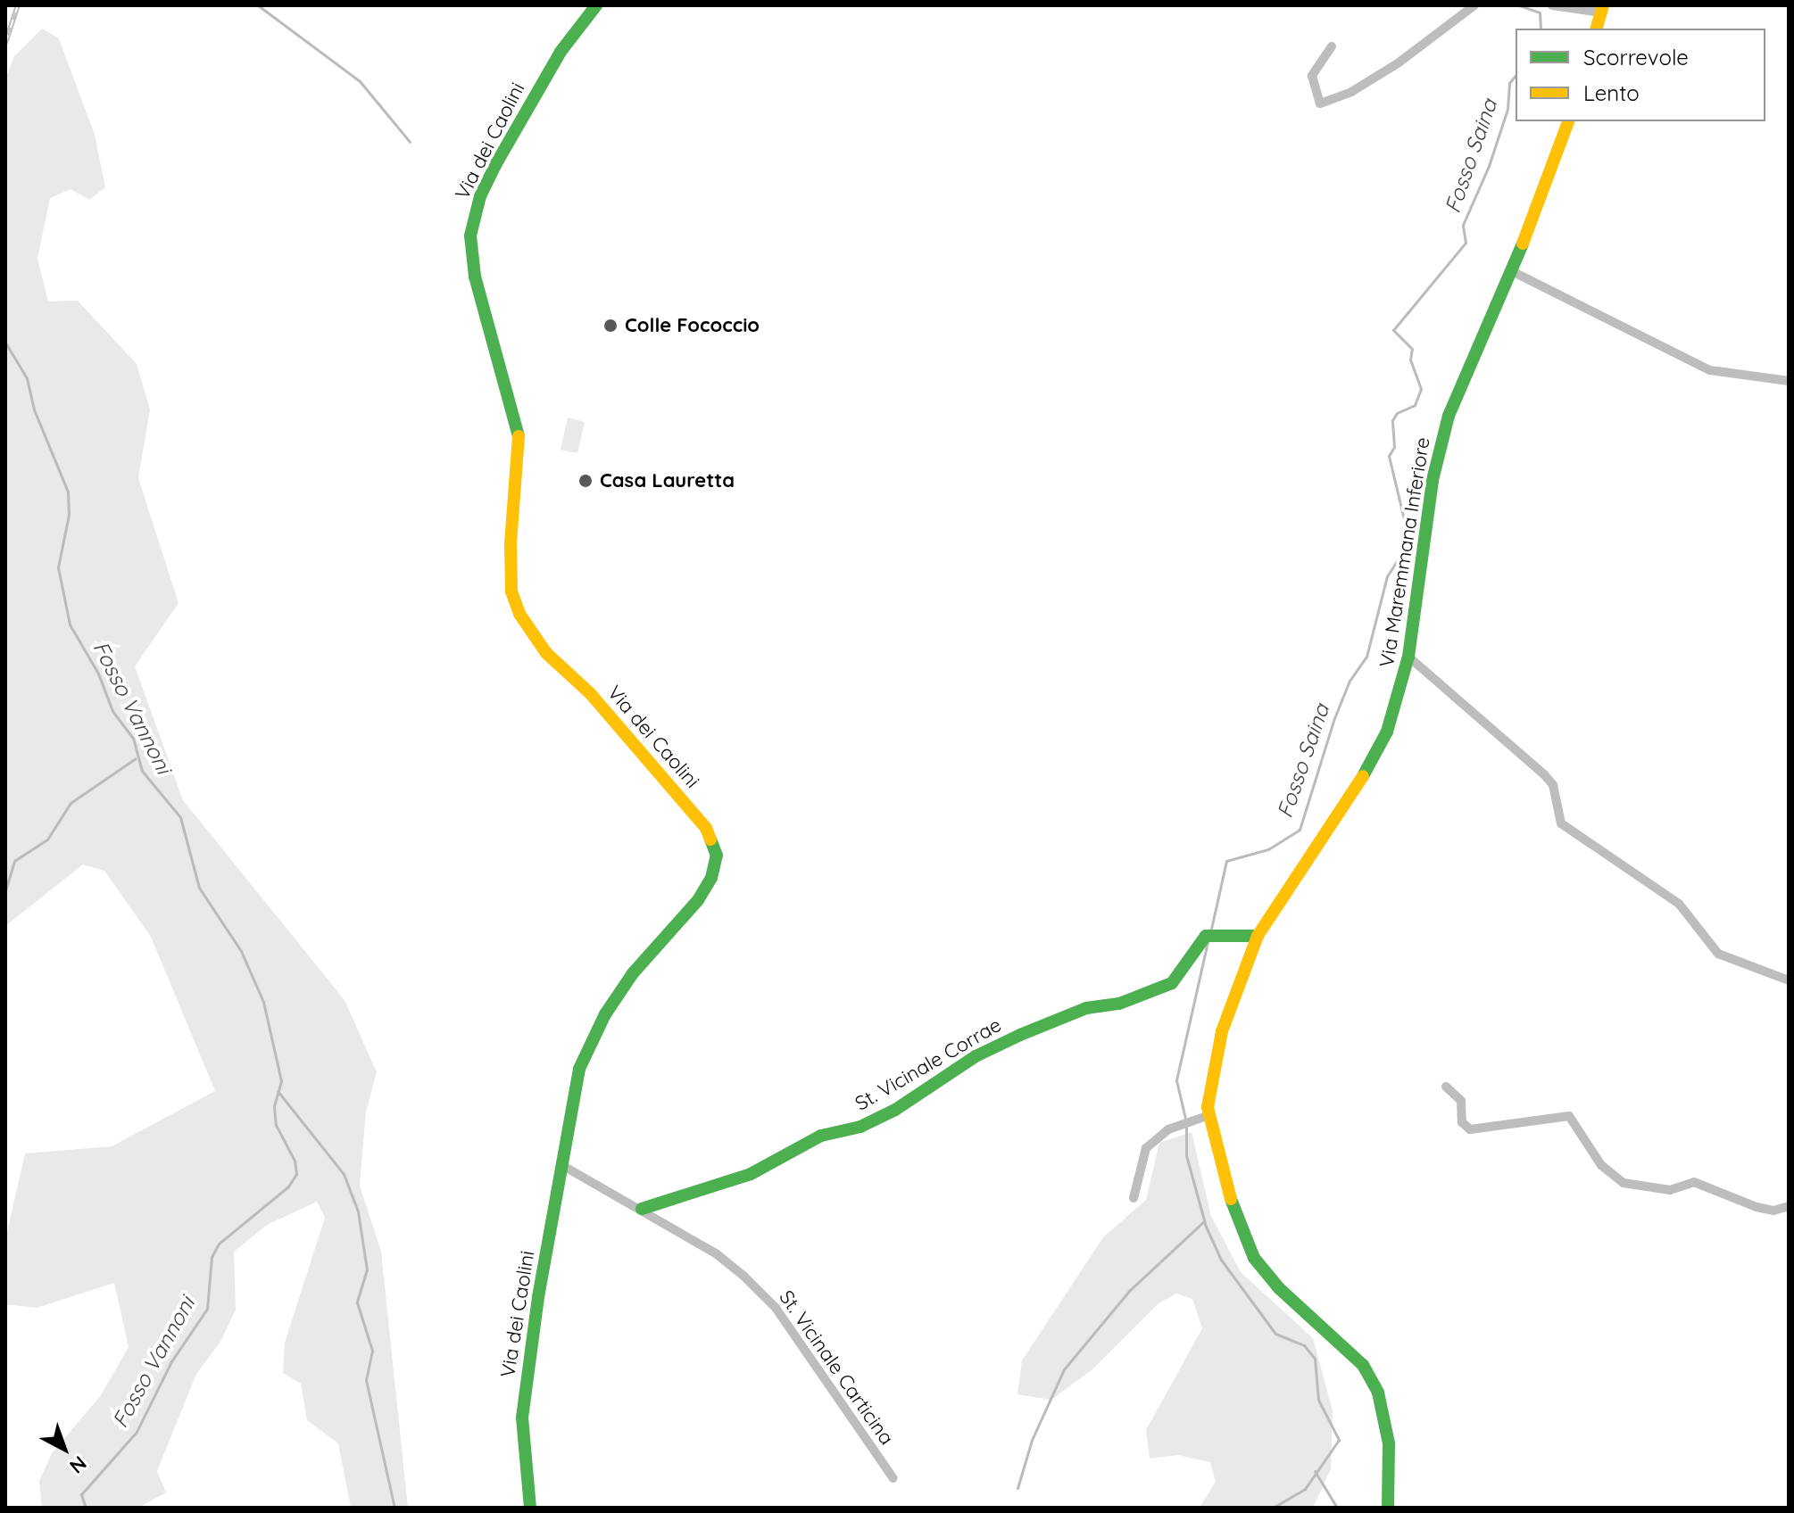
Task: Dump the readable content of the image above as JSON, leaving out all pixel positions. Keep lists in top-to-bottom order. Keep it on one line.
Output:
{"streets":{"street":["Via dei Caolini","Via Maremmana Inferiore","St. Vicinale Corrae","St. Vicinale Carticina"]},"crossings":[["Via dei Caolini","St. Vicinale Carticina"],["Via Maremmana Inferiore","St. Vicinale Corrae"],["St. Vicinale Corrae","St. Vicinale Carticina"]],"water":["Fosso Saina","Fosso Vannoni"],"places":["Colle Fococcio","Casa Lauretta"],"legend":["Scorrevole","Lento"],"north":"bottom right"}
